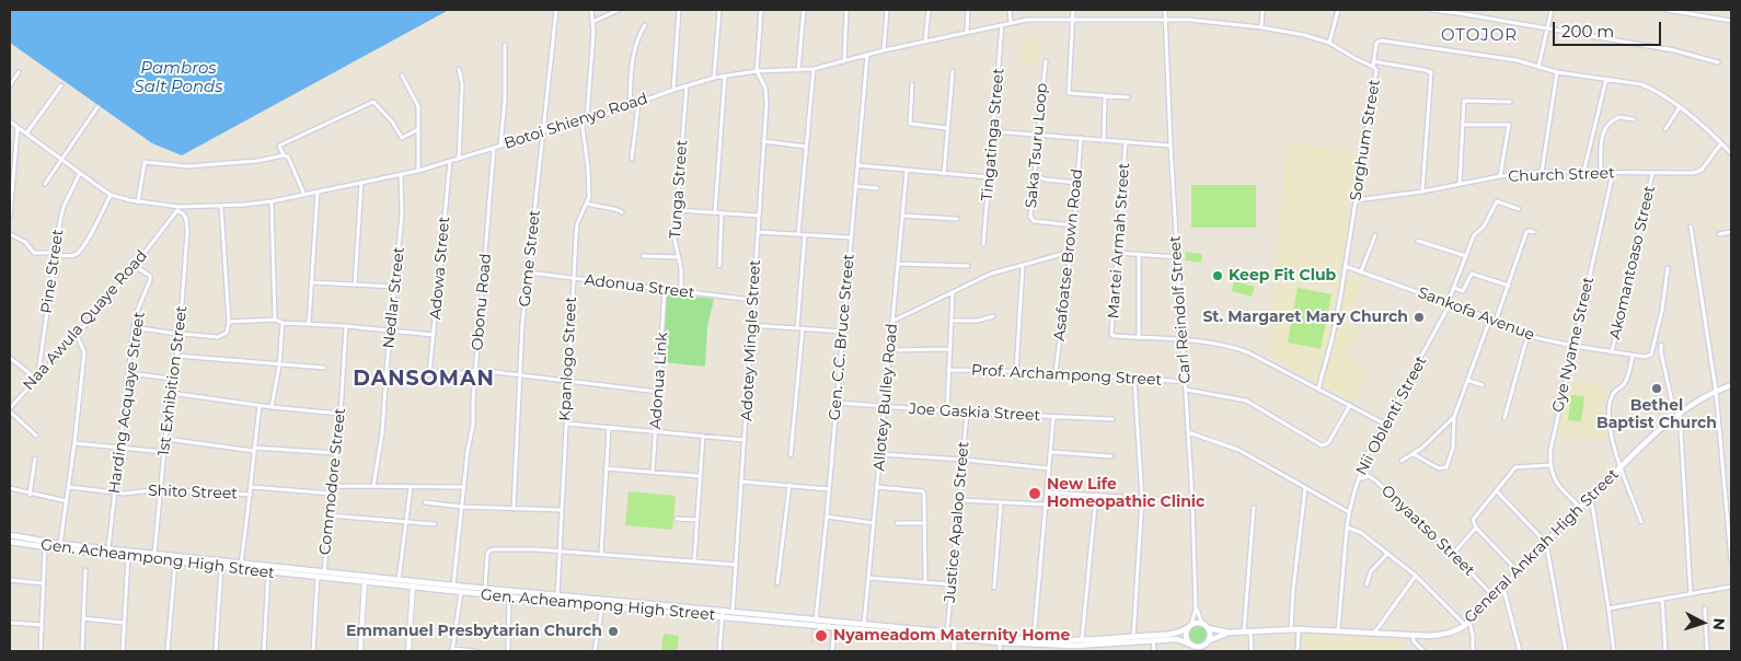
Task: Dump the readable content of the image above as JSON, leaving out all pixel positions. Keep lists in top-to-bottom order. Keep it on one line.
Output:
{"streets":{"main road":["General Ankrah High Street","Gen. Acheampong High Street"],"street":["Botoi Shienyo Road","Tingatinga Street","Sorghum Street","Saka Tsuru Loop","Church Street","Tunga Street","Martei Armah Street","Asafoatse Brown Road","Gome Street","Akomantoaso Street","Adowa Street","Pine Street","Adonua Street","Nedlar Street","Obonu Road","Carl Reindolf Street","Sankofa Avenue","Naa Awula Quaye Road","Gen. C.C. Bruce Street","Adotey Mingle Street","Gye Nyame Street","Kpanlogo Street","Prof. Archampong Street","1st Exhibition Street","Adonua Link","Allotey Bulley Road","Harding Acquaye Street","Joe Gaskia Street","Nii Oblenti Street","Commodore Street","Shito Street","Justice Apaloo Street","Onyaatso Street"]},"crossings":[["Botoi Shienyo Road","Tingatinga Street"],["Botoi Shienyo Road","Sorghum Street"],["Botoi Shienyo Road","Tunga Street"],["Botoi Shienyo Road","Gome Street"],["Botoi Shienyo Road","Adowa Street"],["Botoi Shienyo Road","Pine Street"],["Botoi Shienyo Road","Nedlar Street"],["Botoi Shienyo Road","Obonu Road"],["Botoi Shienyo Road","Carl Reindolf Street"],["Botoi Shienyo Road","Naa Awula Quaye Road"],["Botoi Shienyo Road","Gen. C.C. Bruce Street"],["Botoi Shienyo Road","Adotey Mingle Street"],["Botoi Shienyo Road","Kpanlogo Street"],["Botoi Shienyo Road","1st Exhibition Street"],["Sorghum Street","Church Street"],["Sorghum Street","Martei Armah Street"],["Sorghum Street","Carl Reindolf Street"],["Sorghum Street","Sankofa Avenue"],["Saka Tsuru Loop","Asafoatse Brown Road"],["Church Street","Akomantoaso Street"],["Church Street","Gye Nyame Street"],["Tunga Street","Adonua Street"],["Martei Armah Street","Carl Reindolf Street"],["Martei Armah Street","Nii Oblenti Street"],["Asafoatse Brown Road","Prof. Archampong Street"],["Gome Street","Adonua Street"],["Akomantoaso Street","Sankofa Avenue"],["Pine Street","Naa Awula Quaye Road"],["Adonua Street","Adotey Mingle Street"],["Adonua Street","Kpanlogo Street"],["Adonua Street","Adonua Link"],["Obonu Road","Gen. Acheampong High Street"],["Carl Reindolf Street","Prof. Archampong Street"],["Carl Reindolf Street","General Ankrah High Street"],["Carl Reindolf Street","Gen. Acheampong High Street"],["Sankofa Avenue","Gye Nyame Street"],["Sankofa Avenue","Nii Oblenti Street"],["Naa Awula Quaye Road","1st Exhibition Street"],["Naa Awula Quaye Road","Harding Acquaye Street"],["Gen. C.C. Bruce Street","Joe Gaskia Street"],["Gen. C.C. Bruce Street","Gen. Acheampong High Street"],["Adotey Mingle Street","Gen. Acheampong High Street"],["Kpanlogo Street","Gen. Acheampong High Street"],["1st Exhibition Street","Shito Street"],["1st Exhibition Street","Gen. Acheampong High Street"],["Allotey Bulley Road","Joe Gaskia Street"],["Allotey Bulley Road","Gen. Acheampong High Street"],["Harding Acquaye Street","Shito Street"],["Harding Acquaye Street","Gen. Acheampong High Street"],["Joe Gaskia Street","Justice Apaloo Street"],["Nii Oblenti Street","Onyaatso Street"],["Nii Oblenti Street","General Ankrah High Street"],["Commodore Street","Gen. Acheampong High Street"],["Justice Apaloo Street","Gen. Acheampong High Street"],["Onyaatso Street","General Ankrah High Street"],["General Ankrah High Street","Gen. Acheampong High Street"]],"districts":["OTOJOR","DANSOMAN"],"water":["Pambros Salt Ponds"],"places":["Keep Fit Club","St. Margaret Mary Church","Bethel Baptist Church","New Life Homeopathic Clinic","Emmanuel Presbytarian Church","Nyameadom Maternity Home"],"scale_bar":"200 m","north":"right"}
